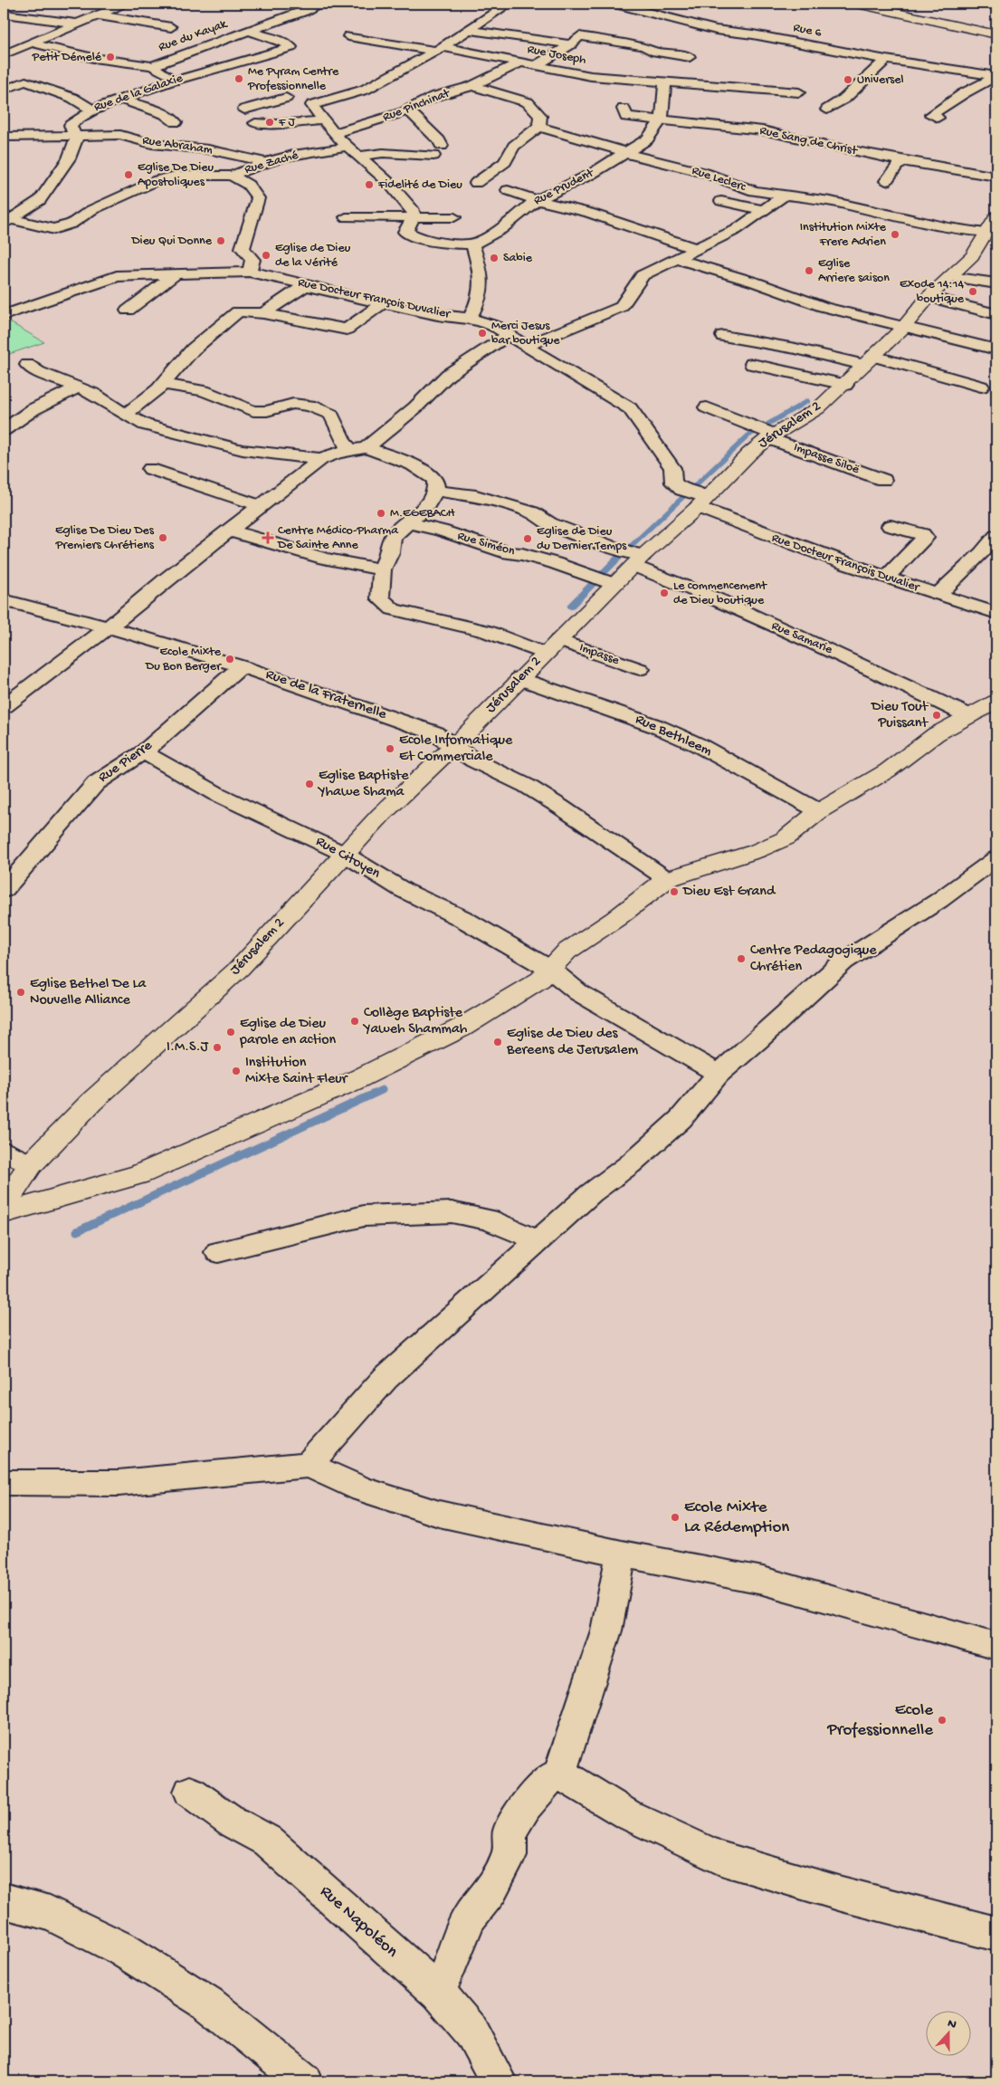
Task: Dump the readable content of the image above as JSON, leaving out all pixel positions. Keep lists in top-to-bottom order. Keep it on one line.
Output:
{"streets":{"street":["Rue 6","Rue du Kayak","Rue Joseph","Rue de la Galaxie","Rue Pinchinat","Rue Sang de Christ","Rue Abraham","Rue Zaché","Rue Leclerc","Rue Prudent","Rue Docteur François Duvalier","Jérusalem 2","Impasse Siloë","Rue Siméon","Rue Samarie","Impasse","Rue de la Fraternelle","Rue Bethleem","Rue Pierre","Rue Citoyen","Rue Napoléon"]},"crossings":[["Rue du Kayak","Rue de la Galaxie"],["Rue Joseph","Rue Pinchinat"],["Rue Joseph","Rue Prudent"],["Rue de la Galaxie","Rue Abraham"],["Rue Sang de Christ","Rue Prudent"],["Rue Abraham","Rue Zaché"],["Rue Zaché","Rue Docteur François Duvalier"],["Rue Leclerc","Rue Prudent"],["Rue Leclerc","Jérusalem 2"],["Rue Docteur François Duvalier","Jérusalem 2"],["Jérusalem 2","Impasse Siloë"],["Jérusalem 2","Rue Siméon"],["Jérusalem 2","Rue Samarie"],["Jérusalem 2","Impasse"],["Jérusalem 2","Rue de la Fraternelle"],["Jérusalem 2","Rue Bethleem"],["Jérusalem 2","Rue Citoyen"],["Rue de la Fraternelle","Rue Pierre"],["Rue Pierre","Rue Citoyen"]],"places":{"other":["Petit Démelé","Me Pyram Centre Professionnelle","Universel","F J","Eglise De Dieu Apostoliques","Fidelité de Dieu","Institution Mixte Frere Adrien","Dieu Qui Donne","Eglise de Dieu de la Vérité","Sabie","Eglise Arriere saison","Exode 14:14 boutique","Merci Jesus bar boutique","M.EGEBACH","Eglise De Dieu Des Premiers Chrétiens","Eglise de Dieu du Dernier Temps","Le commencement de Dieu boutique","Ecole Mixte Du Bon Berger","Dieu Tout Puissant","Ecole Informatique Et Commerciale","Eglise Baptiste Yhawe Shama","Dieu Est Grand","Centre Pedagogique Chrétien","Eglise Bethel De La Nouvelle Alliance","Collège Baptiste Yaweh Shammah","Eglise de Dieu parole en action","Eglise de Dieu des Bereens de Jerusalem","I.M.S.J","Institution Mixte Saint Fleur","Ecole Mixte La Rédemption","Ecole Professionnelle"],"health":["Centre Médico-Pharma De Sainte Anne"]},"north":"top"}
